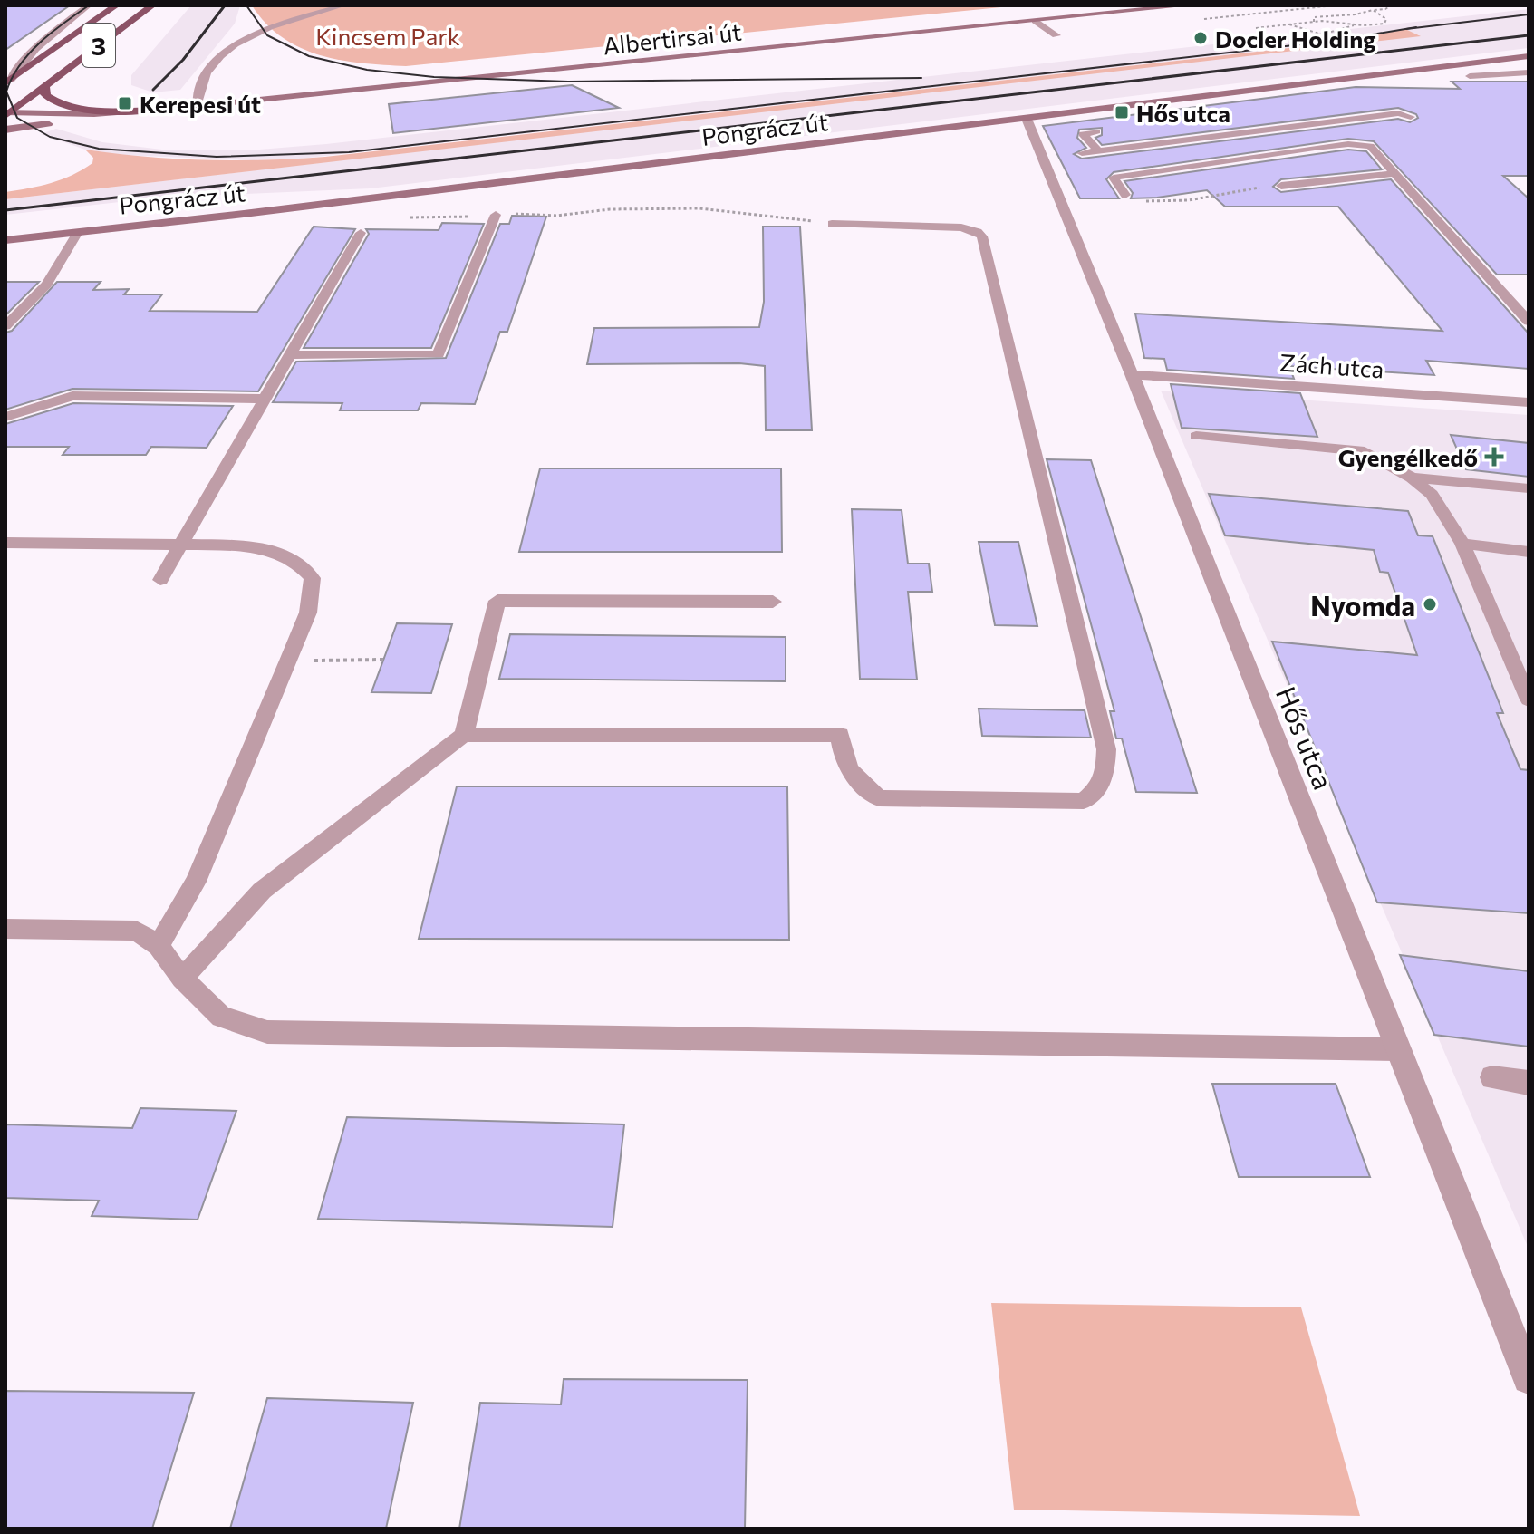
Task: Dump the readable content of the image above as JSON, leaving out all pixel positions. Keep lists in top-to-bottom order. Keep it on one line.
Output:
{"streets":{"main road":["3"],"street":["Albertirsai út","Pongrácz út","Zách utca","Hős utca"]},"crossings":[["Albertirsai út","3"],["Pongrácz út","Hős utca"],["Zách utca","Hős utca"]],"parks":["Kincsem Park"],"places":{"other":["Docler Holding","Nyomda"],"transit":["Kerepesi út","Hős utca"],"health":["Gyengélkedő"]}}
